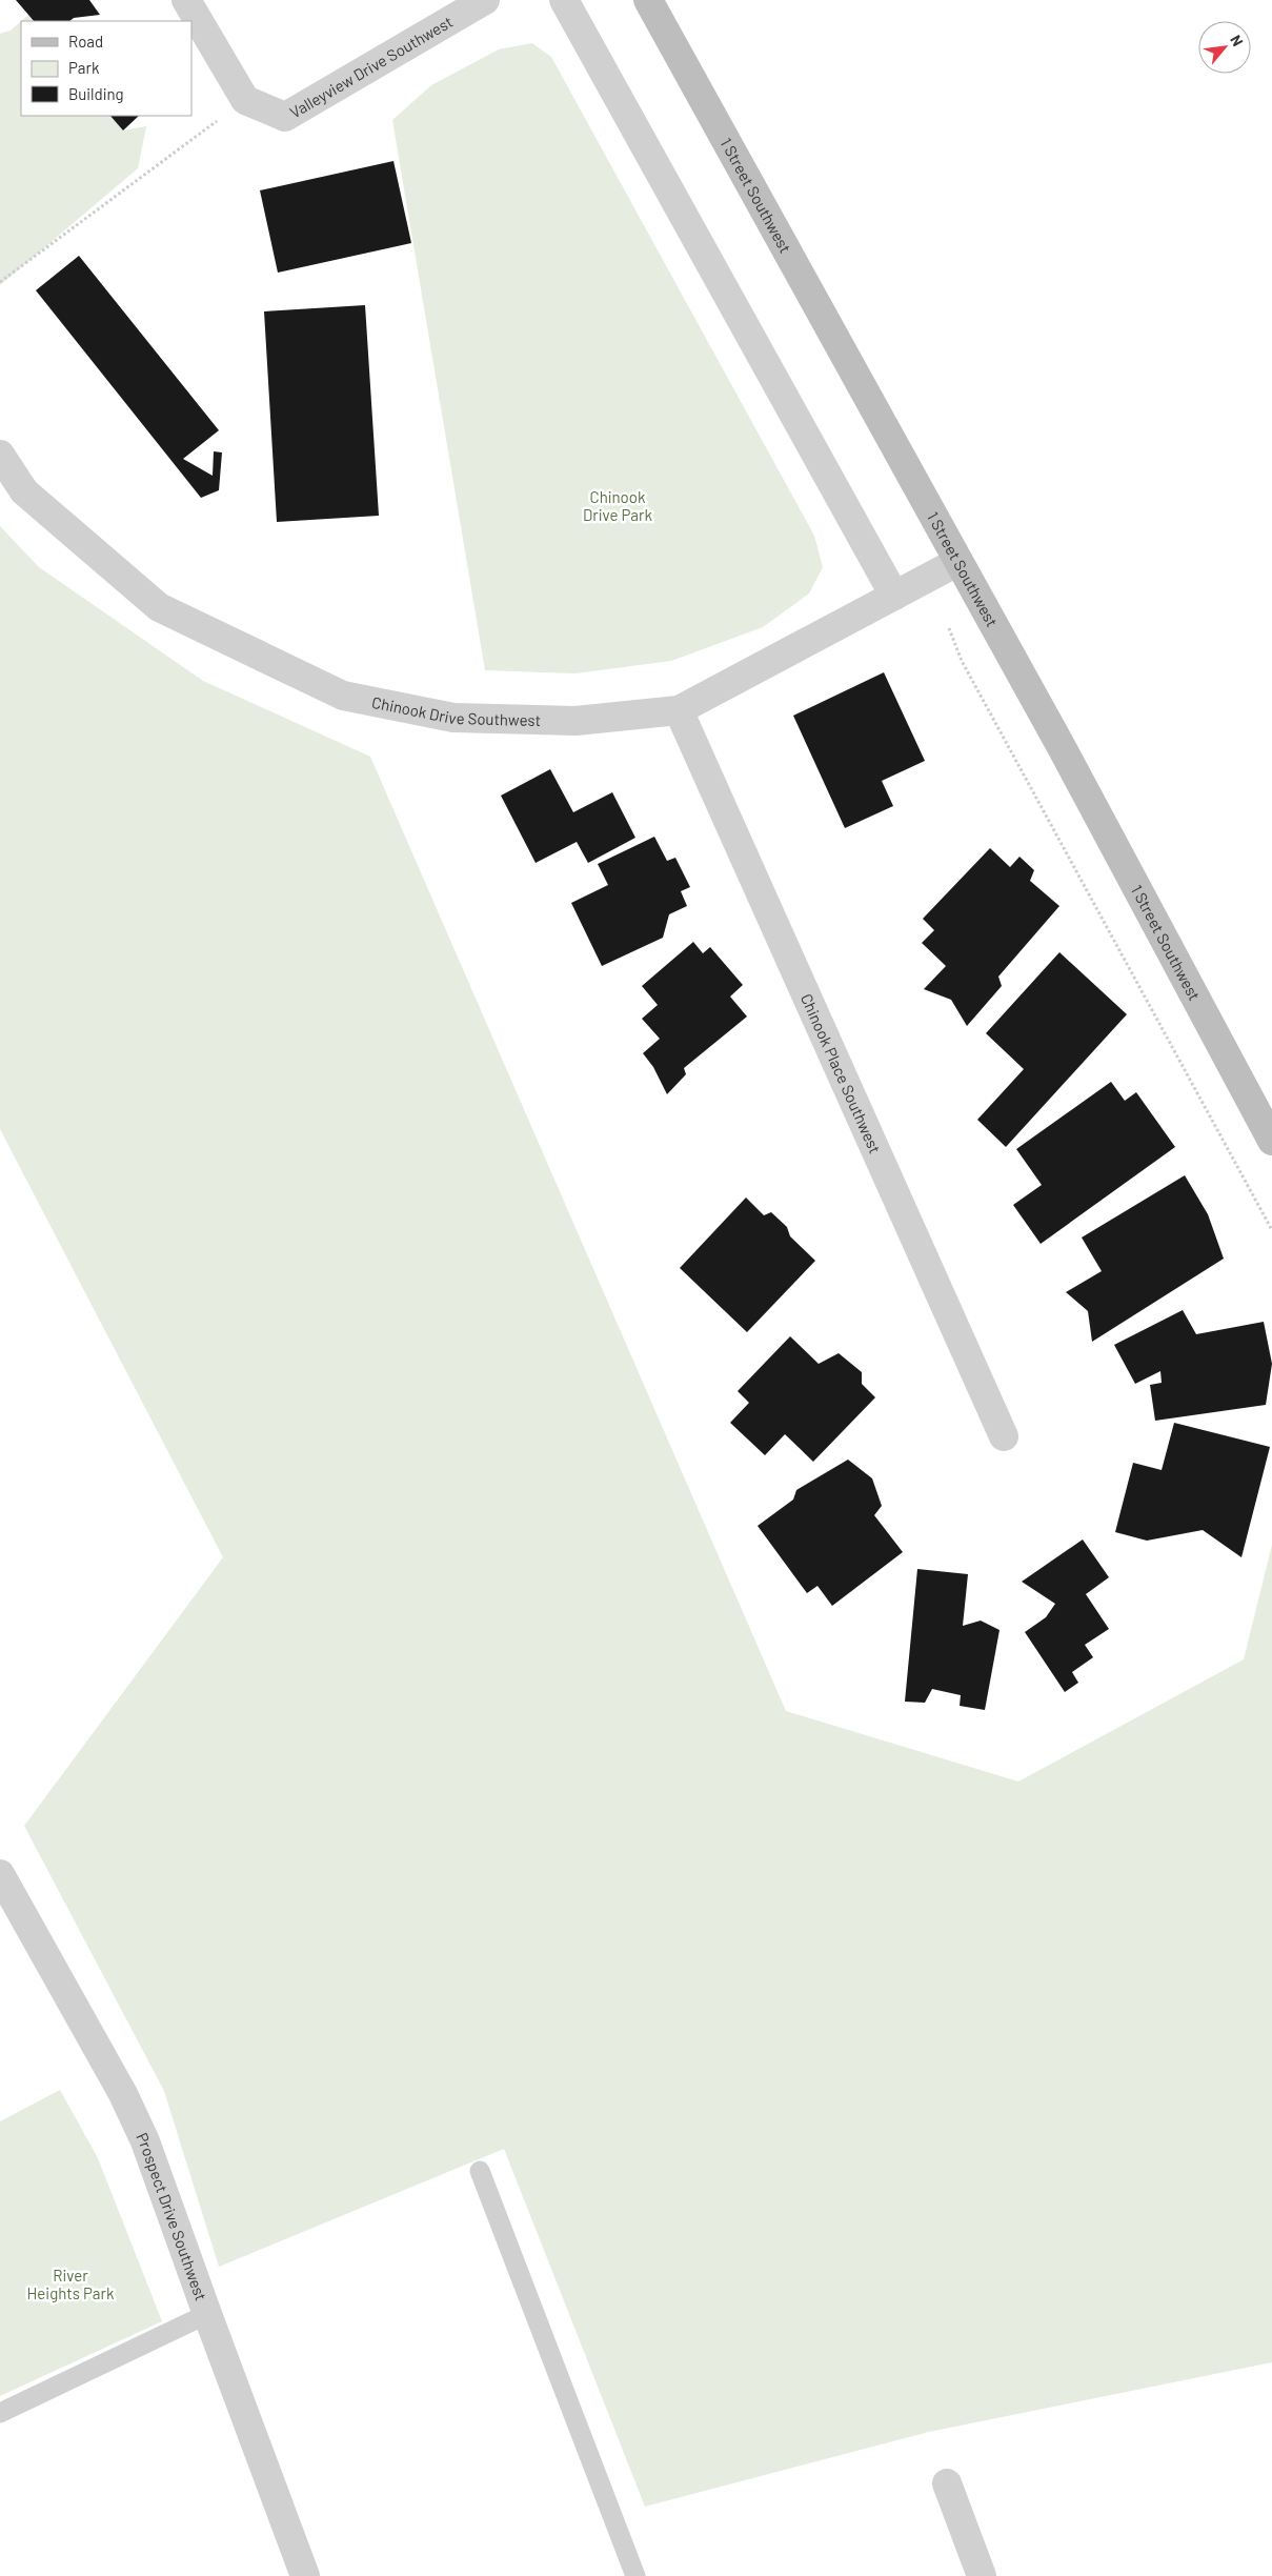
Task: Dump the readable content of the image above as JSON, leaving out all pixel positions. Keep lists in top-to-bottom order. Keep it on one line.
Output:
{"streets":{"street":["Valleyview Drive Southwest","1 Street Southwest","Chinook Drive Southwest","Chinook Place Southwest","Prospect Drive Southwest"]},"crossings":[["1 Street Southwest","Chinook Drive Southwest"],["Chinook Drive Southwest","Chinook Place Southwest"]],"parks":["Chinook Drive Park","River Heights Park"],"legend":["Road","Park","Building"],"north":"top right"}
